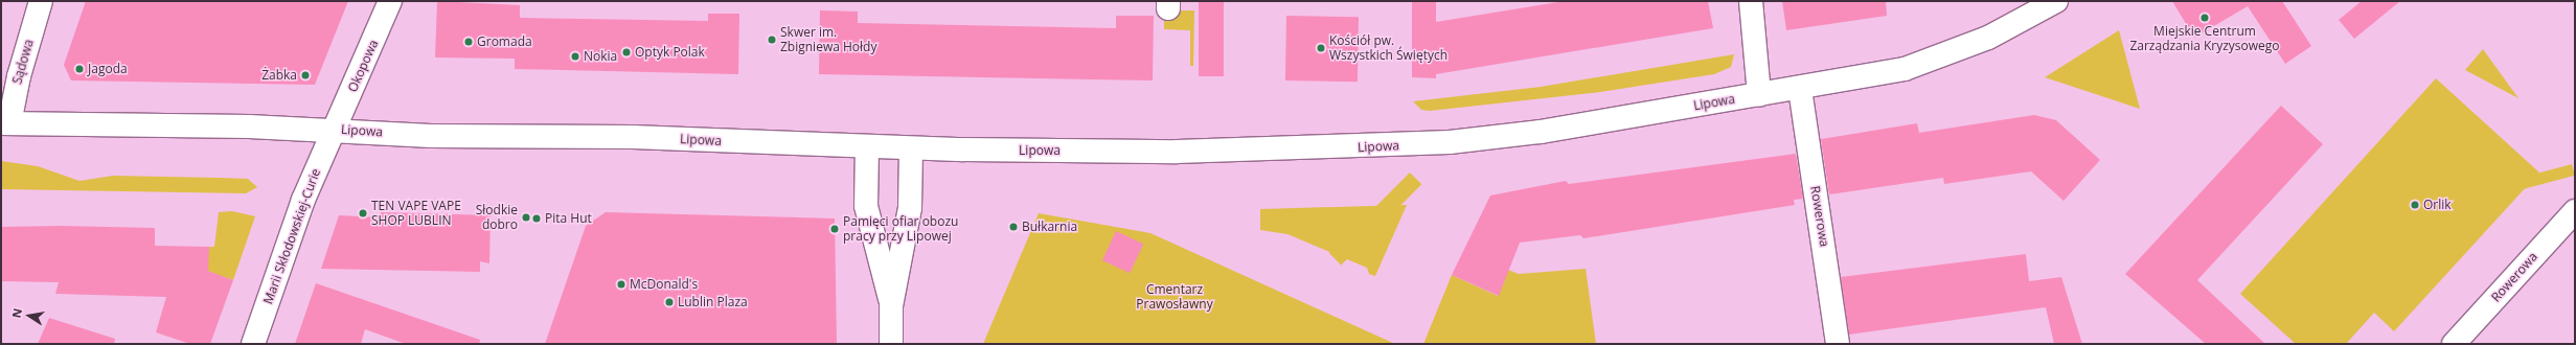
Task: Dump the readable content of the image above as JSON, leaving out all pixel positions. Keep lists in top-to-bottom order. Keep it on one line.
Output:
{"streets":{"street":["Sądowa","Okopowa","Lipowa","Rowerowa","Marii Skłodowskiej-Curie"]},"crossings":[["Sądowa","Lipowa"],["Okopowa","Lipowa"],["Okopowa","Marii Skłodowskiej-Curie"],["Lipowa","Rowerowa"],["Lipowa","Marii Skłodowskiej-Curie"]],"parks":["Cmentarz Prawosławny"],"places":["Miejskie Centrum Zarządzania Kryzysowego","Skwer im. Zbigniewa Hołdy","Gromada","Kościół pw. Wszystkich Świętych","Optyk Polak","Nokia","Jagoda","Żabka","Orlik","TEN VAPE VAPE SHOP LUBLIN","Słodkie dobro","Pita Hut","Bułkarnia","Pamięci ofiar obozu pracy przy Lipowej","McDonald's","Lublin Plaza"],"north":"left"}
